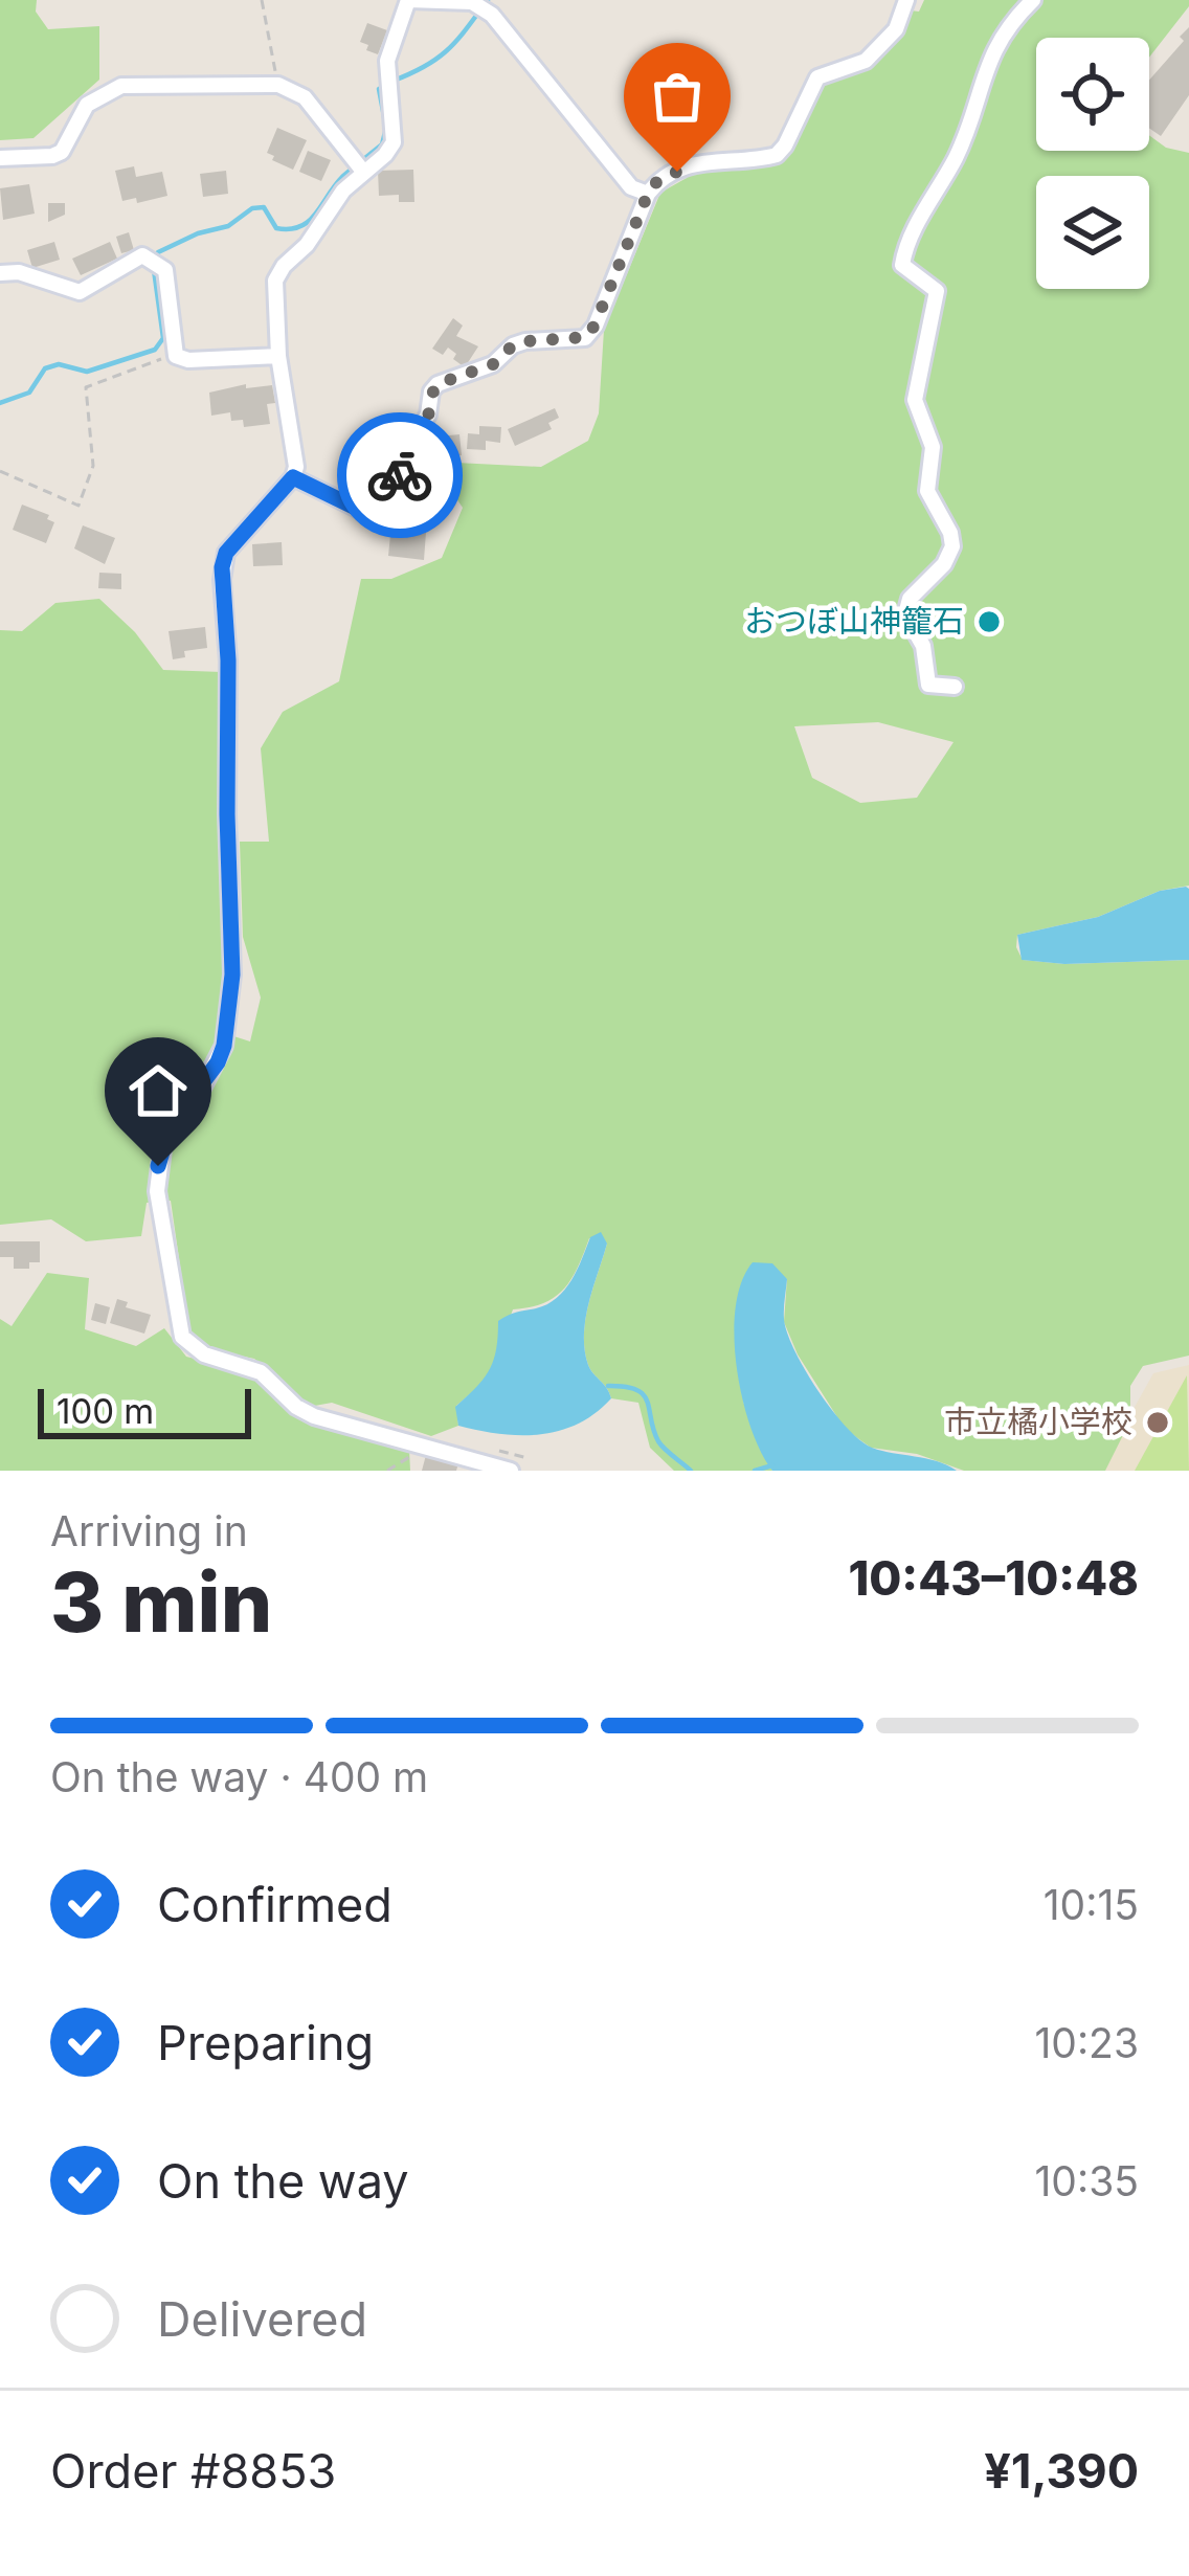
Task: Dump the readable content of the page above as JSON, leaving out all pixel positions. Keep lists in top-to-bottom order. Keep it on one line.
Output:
{"places":["おつぼ山神籠石","市立橘小学校"],"scale_bar":"100 m","page":{"scale":"100 m","heading":["3 min","Arriving in","10:43–10:48"],"panel":["Order #8853","¥1,390"],"bar":"On the way · 400 m","list":[["Confirmed","10:15"],["Preparing","10:23"],["On the way","10:35"],"Delivered"]}}
